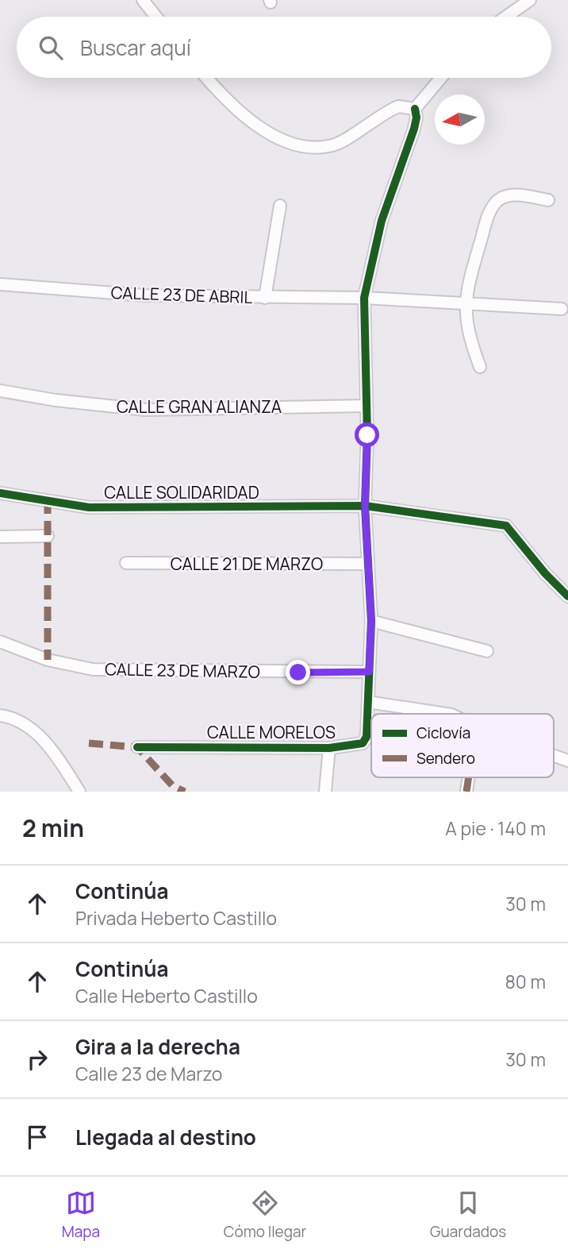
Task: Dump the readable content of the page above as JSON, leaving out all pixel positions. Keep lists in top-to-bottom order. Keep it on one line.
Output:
{"streets":{"street":["CALLE 23 DE ABRIL","CALLE GRAN ALIANZA","CALLE SOLIDARIDAD","CALLE 21 DE MARZO","CALLE 23 DE MARZO","CALLE MORELOS"]},"legend":["Ciclovía","Sendero"],"north":"left","page":{"search":"Buscar aquí","heading":["2 min","A pie · 140 m"],"list":[["Continúa","Privada Heberto Castillo","30 m"],["Continúa","Calle Heberto Castillo","80 m"],["Gira a la derecha","Calle 23 de Marzo","30 m"],"Llegada al destino"],"nav":["Mapa","Cómo llegar","Guardados"]}}
